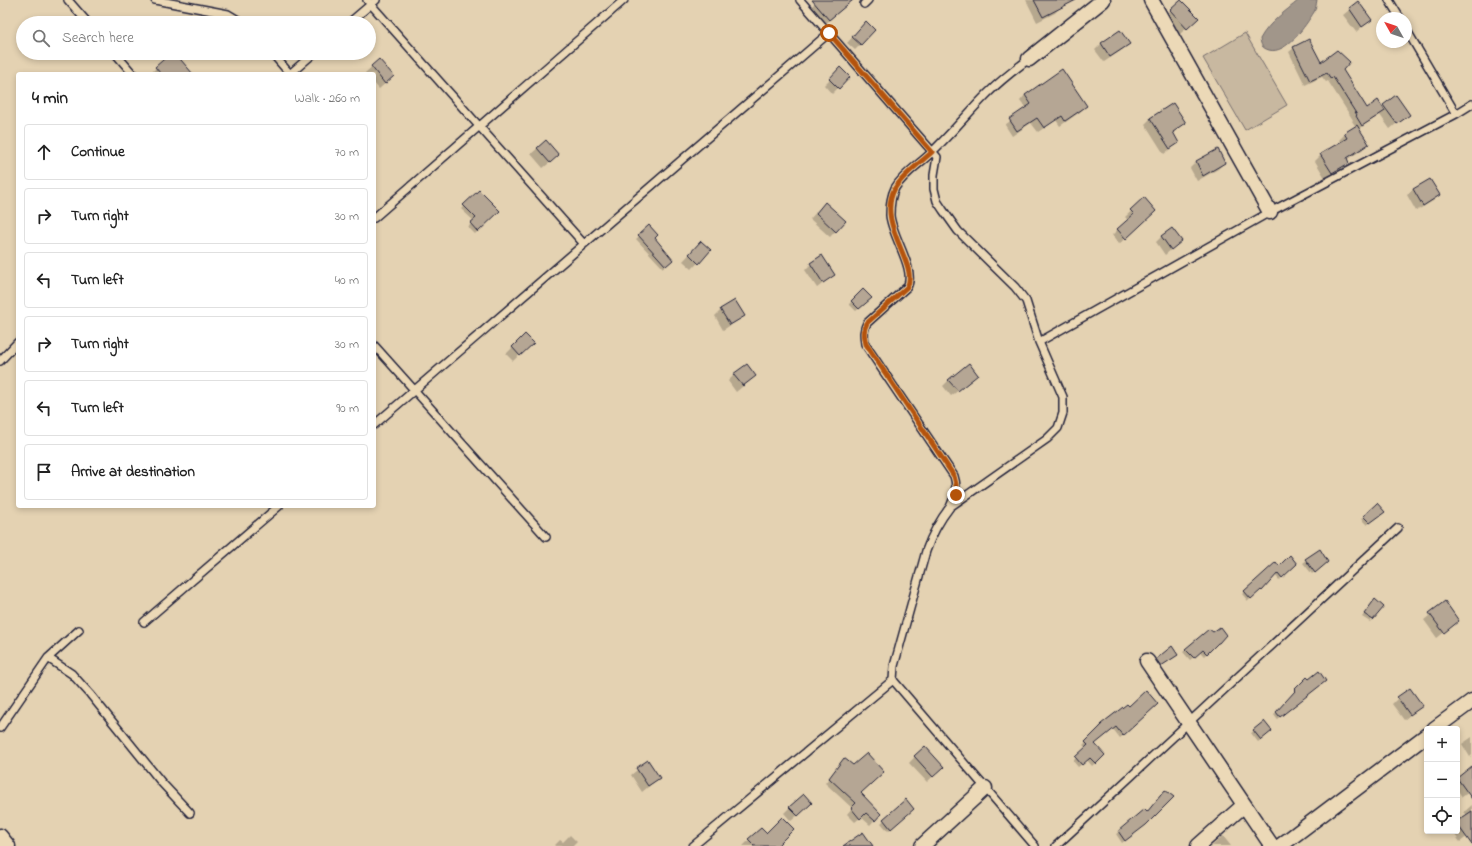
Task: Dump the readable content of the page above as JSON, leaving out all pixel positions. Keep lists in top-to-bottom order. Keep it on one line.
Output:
{"north":"top left","page":{"search":"Search here","heading":["4 min","Walk · 260 m"],"list":[["Continue","70 m"],["Turn right","30 m"],["Turn left","40 m"],["Turn right","30 m"],["Turn left","90 m"],"Arrive at destination"],"map_buttons":["+","−"]}}
